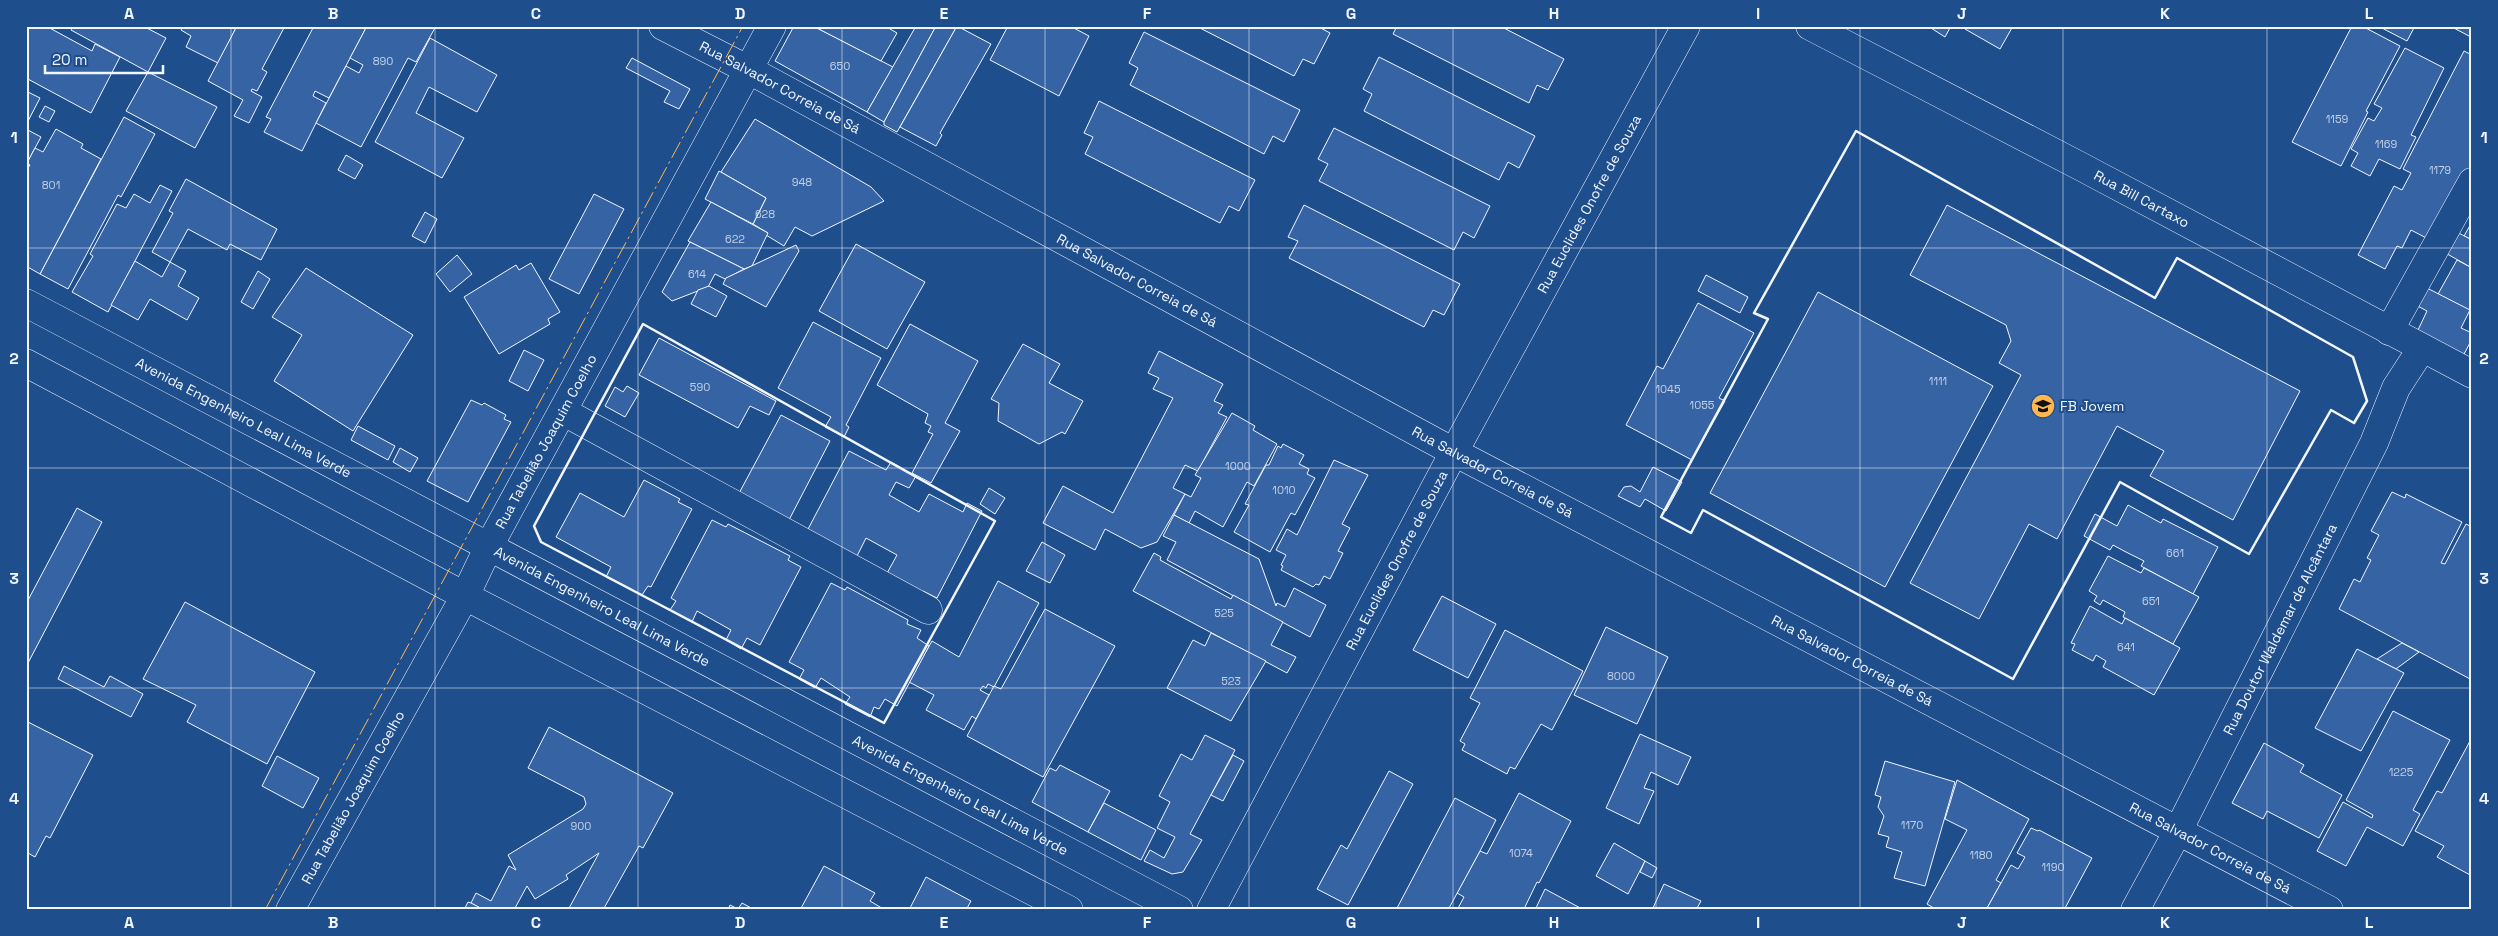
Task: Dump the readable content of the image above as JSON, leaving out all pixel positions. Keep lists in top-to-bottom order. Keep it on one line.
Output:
{"streets":{"street":["Rua Salvador Correia de Sá","Rua Bill Cartaxo","Rua Euclides Onofre de Souza","Avenida Engenheiro Leal Lima Verde","Rua Tabelião Joaquim Coelho","Rua Doutor Waldemar de Alcântara"]},"crossings":[["Rua Salvador Correia de Sá","Rua Euclides Onofre de Souza"],["Rua Salvador Correia de Sá","Rua Tabelião Joaquim Coelho"],["Rua Salvador Correia de Sá","Rua Doutor Waldemar de Alcântara"],["Rua Bill Cartaxo","Rua Doutor Waldemar de Alcântara"],["Avenida Engenheiro Leal Lima Verde","Rua Tabelião Joaquim Coelho"]],"places":{"school or university":["FB Jovem"]},"house_numbers":["890","650","1159","1169","1179","948","801","628","622","614","1111","590","1045","1055","1000","1010","661","651","525","641","8000","523","1225","1170","900","1074","1180","1190"],"scale_bar":"20 m","grid":{"columns":["A","B","C","D","E","F","G","H","I","J","K","L"],"rows":["1","2","3","4"]}}
